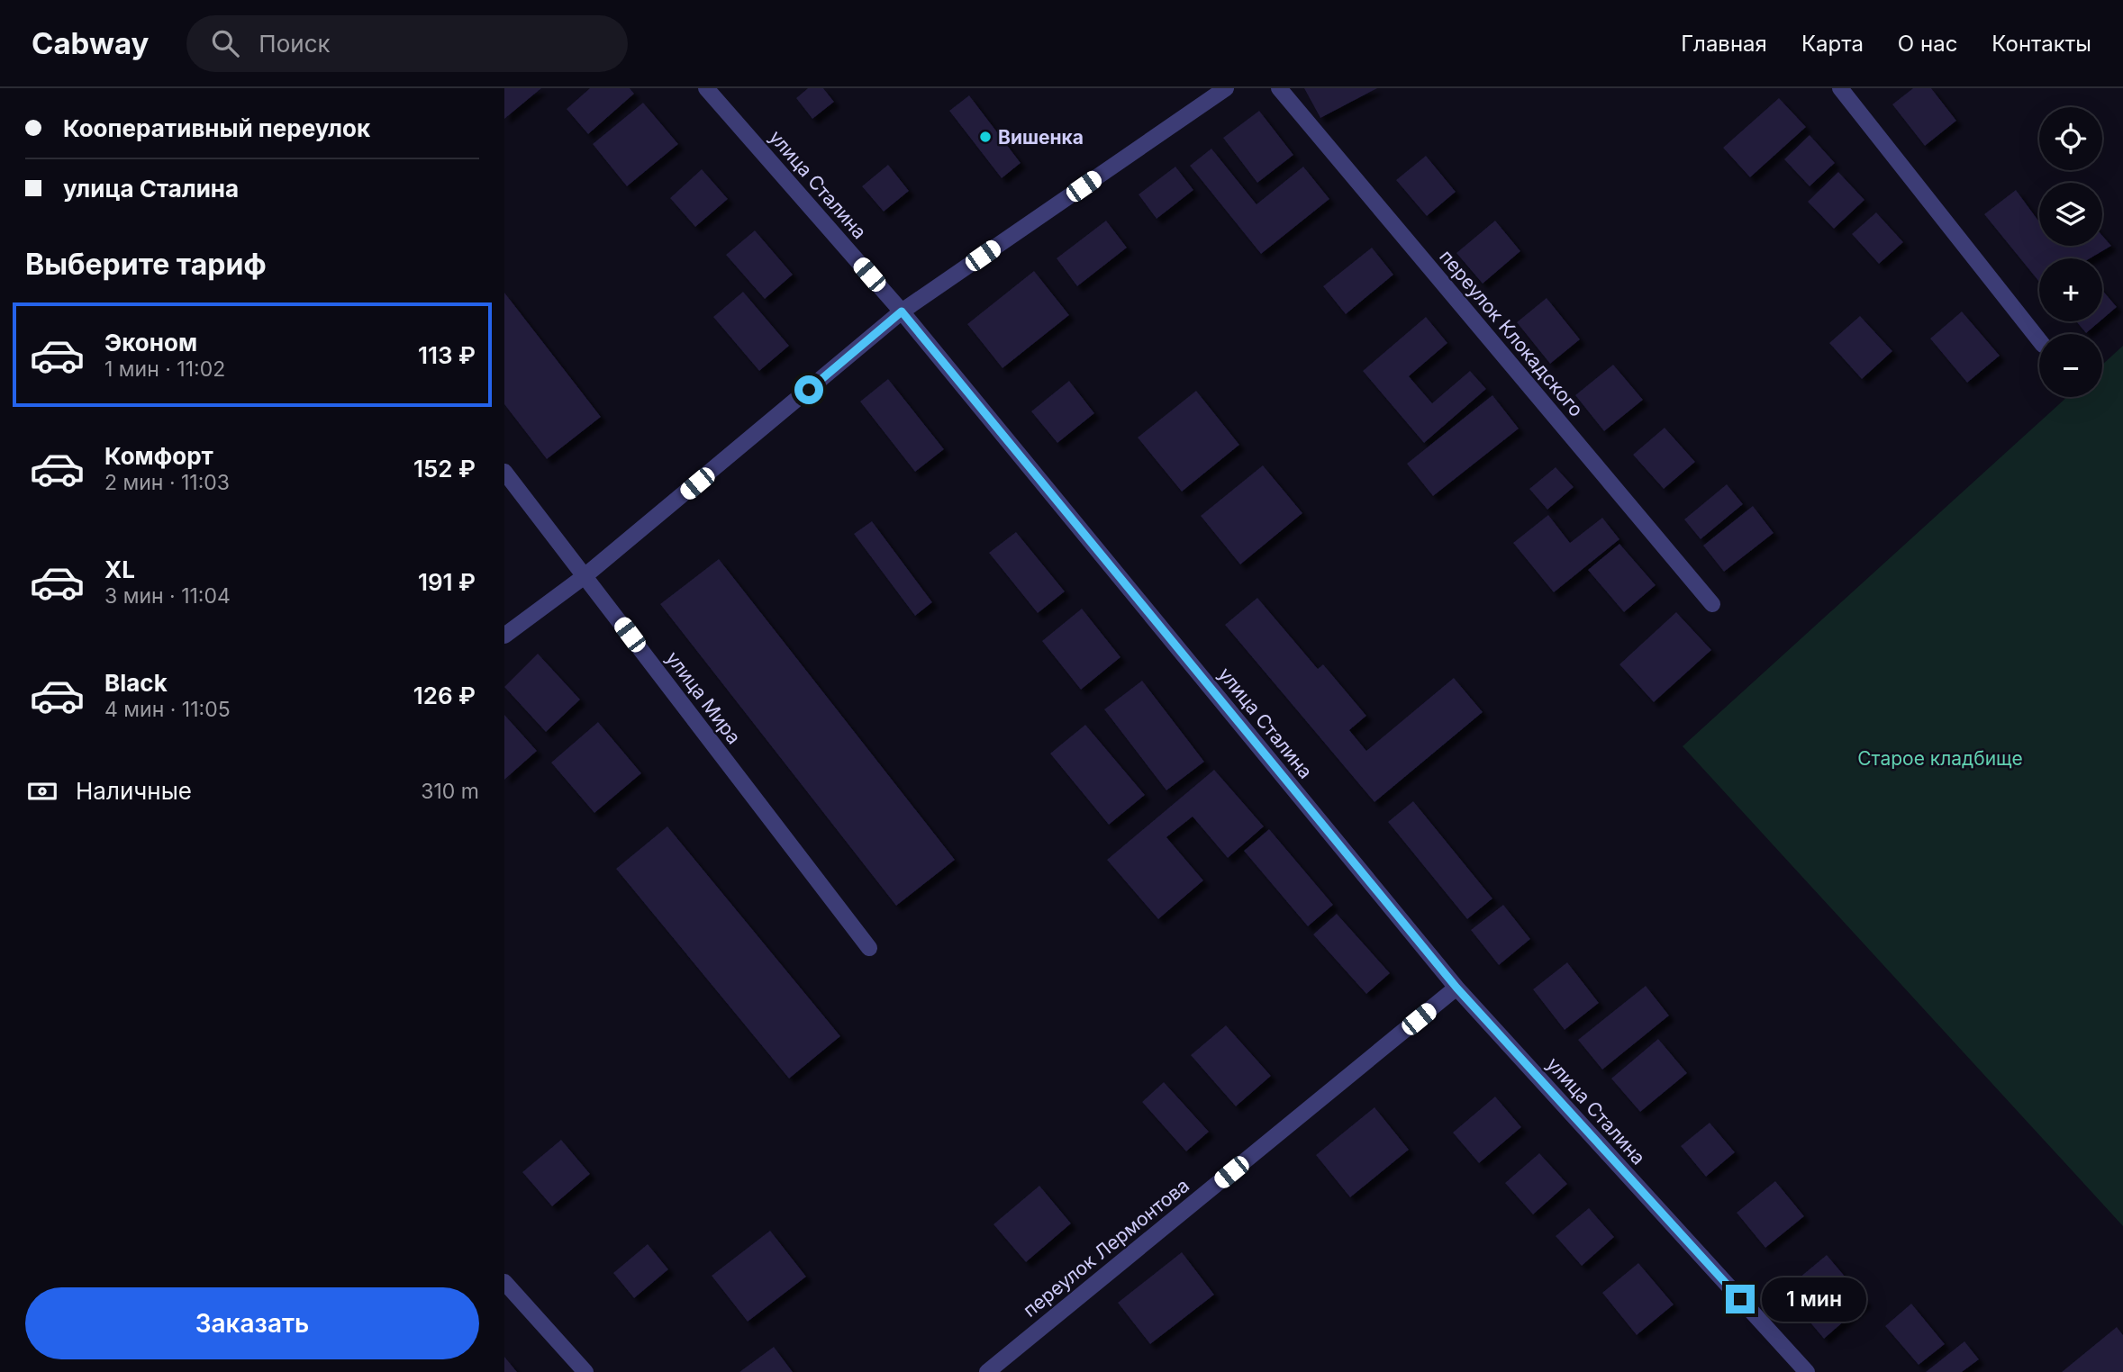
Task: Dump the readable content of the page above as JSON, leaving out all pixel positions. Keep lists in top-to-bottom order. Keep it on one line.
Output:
{"streets":{"street":["улица Сталина","переулок Клокадского","улица Мира","переулок Лермонтова"]},"crossings":[["улица Сталина","переулок Лермонтова"]],"parks":["Старое кладбище"],"places":["Вишенка"],"page":{"header":"Cabway","search":"Поиск","nav":["Главная","Карта","О нас","Контакты"],"banner":["Кооперативный переулок","улица Сталина"],"map_buttons":["+","−"],"heading":"Выберите тариф","list":[{"name":"Эконом","note":"1 мин · 11:02","value":"113 ₽"},{"name":"Комфорт","note":"2 мин · 11:03","value":"152 ₽"},{"name":"XL","note":"3 мин · 11:04","value":"191 ₽"},{"name":"Black","note":"4 мин · 11:05","value":"126 ₽"}],"pay":["Наличные","310 m"],"buttons":"Заказать","bubble":"1 мин"}}
